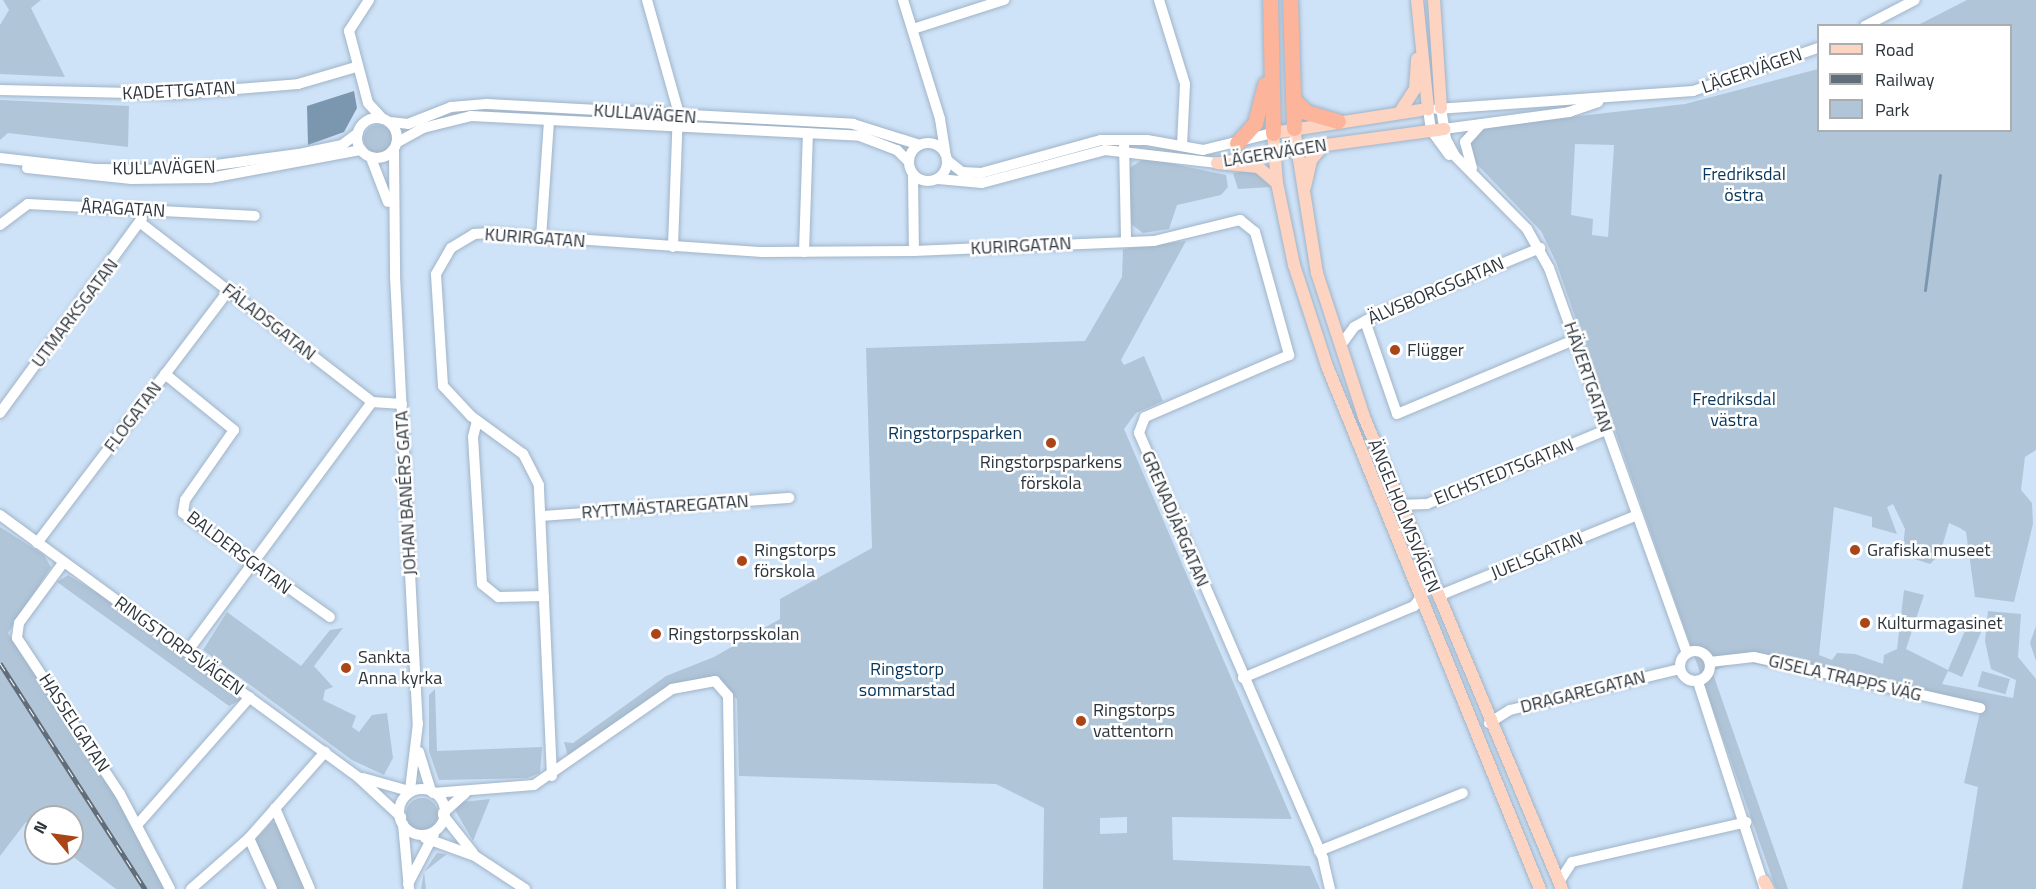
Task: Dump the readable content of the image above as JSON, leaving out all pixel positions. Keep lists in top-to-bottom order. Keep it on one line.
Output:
{"streets":{"main road":["LÄGERVÄGEN","ÄNGELHOLMSVÄGEN"],"street":["KADETTGATAN","KULLAVÄGEN","ÅRAGATAN","KURIRGATAN","ÄLVSBORGSGATAN","UTMARKSGATAN","FÄLADSGATAN","HÄVERTGATAN","FLOGATAN","EICHSTEDTSGATAN","JOHAN BANÉRS GATA","RYTTMÄSTAREGATAN","GRENADJÄRGATAN","BALDERSGATAN","JUELSGATAN","RINGSTORPSVÄGEN","GISELA TRAPPS VÄG","DRAGAREGATAN","HASSELGATAN"]},"crossings":[["LÄGERVÄGEN","HÄVERTGATAN"],["LÄGERVÄGEN","ÄNGELHOLMSVÄGEN"],["KULLAVÄGEN","JOHAN BANÉRS GATA"],["KURIRGATAN","RYTTMÄSTAREGATAN"],["KURIRGATAN","GRENADJÄRGATAN"],["KURIRGATAN","RINGSTORPSVÄGEN"],["ÄLVSBORGSGATAN","HÄVERTGATAN"],["ÄLVSBORGSGATAN","ÄNGELHOLMSVÄGEN"],["UTMARKSGATAN","FÄLADSGATAN"],["FÄLADSGATAN","FLOGATAN"],["HÄVERTGATAN","EICHSTEDTSGATAN"],["HÄVERTGATAN","JUELSGATAN"],["HÄVERTGATAN","GISELA TRAPPS VÄG"],["HÄVERTGATAN","DRAGAREGATAN"],["FLOGATAN","BALDERSGATAN"],["FLOGATAN","RINGSTORPSVÄGEN"],["EICHSTEDTSGATAN","ÄNGELHOLMSVÄGEN"],["JOHAN BANÉRS GATA","RINGSTORPSVÄGEN"],["ÄNGELHOLMSVÄGEN","JUELSGATAN"],["ÄNGELHOLMSVÄGEN","DRAGAREGATAN"],["RINGSTORPSVÄGEN","HASSELGATAN"],["GISELA TRAPPS VÄG","DRAGAREGATAN"]],"parks":["Fredriksdal östra","Fredriksdal västra","Ringstorpsparken","Ringstorp sommarstad"],"places":["Flügger","Ringstorpsparkens förskola","Grafiska museet","Ringstorps förskola","Kulturmagasinet","Ringstorpsskolan","Sankta Anna kyrka","Ringstorps vattentorn"],"legend":["Road","Railway","Park"],"north":"top left"}
